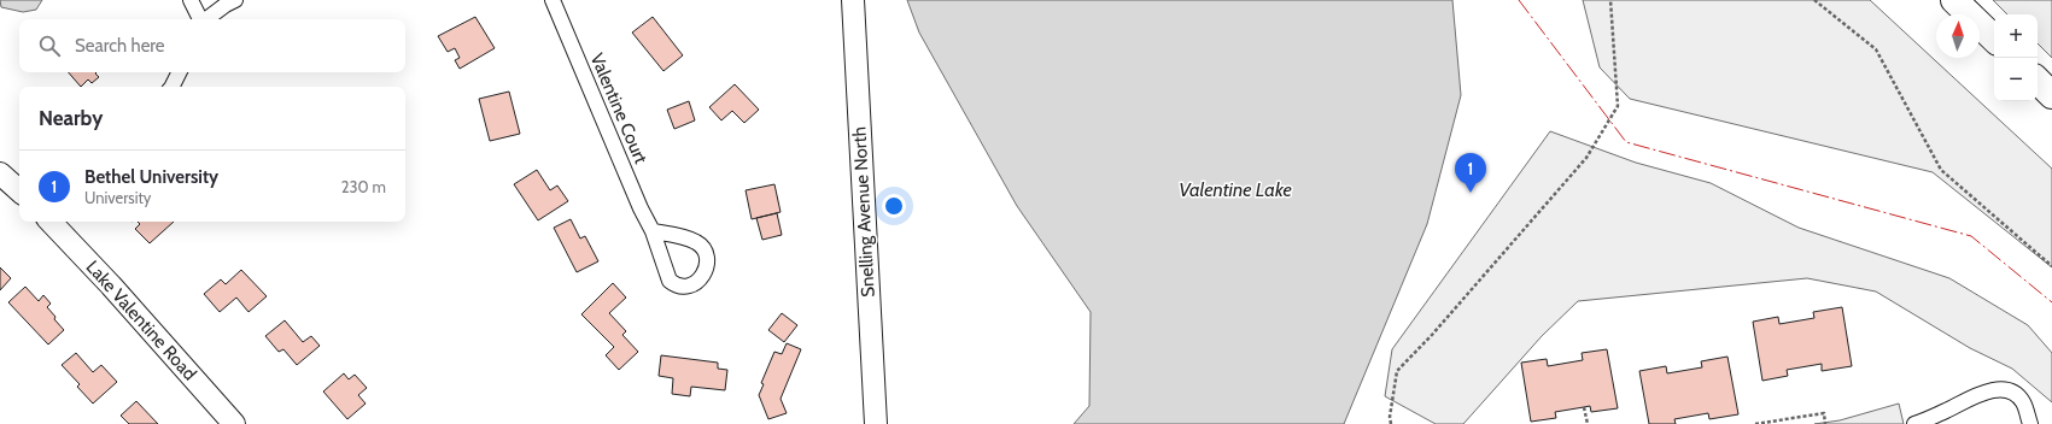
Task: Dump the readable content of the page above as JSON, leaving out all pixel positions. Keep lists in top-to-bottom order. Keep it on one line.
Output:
{"streets":{"street":["Valentine Court","Snelling Avenue North","Lake Valentine Road"]},"water":["Valentine Lake"],"north":"top","page":{"map_buttons":["+","−"],"search":"Search here","heading":"Nearby","list":[{"mark":"1","name":"Bethel University","note":"University","value":"230 m"}],"pins":"1"}}
